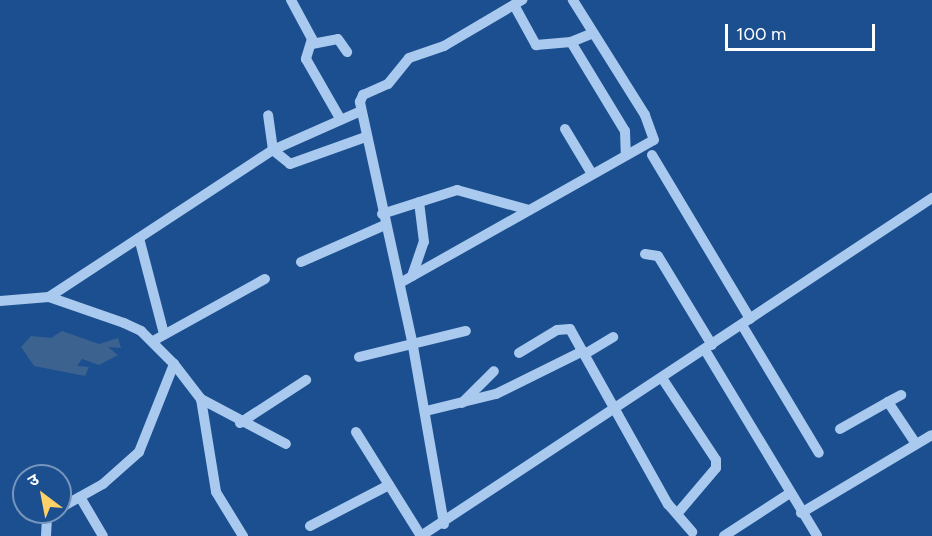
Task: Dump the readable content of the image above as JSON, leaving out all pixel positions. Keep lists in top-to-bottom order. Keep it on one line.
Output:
{"scale_bar":"100 m","north":"top left"}
